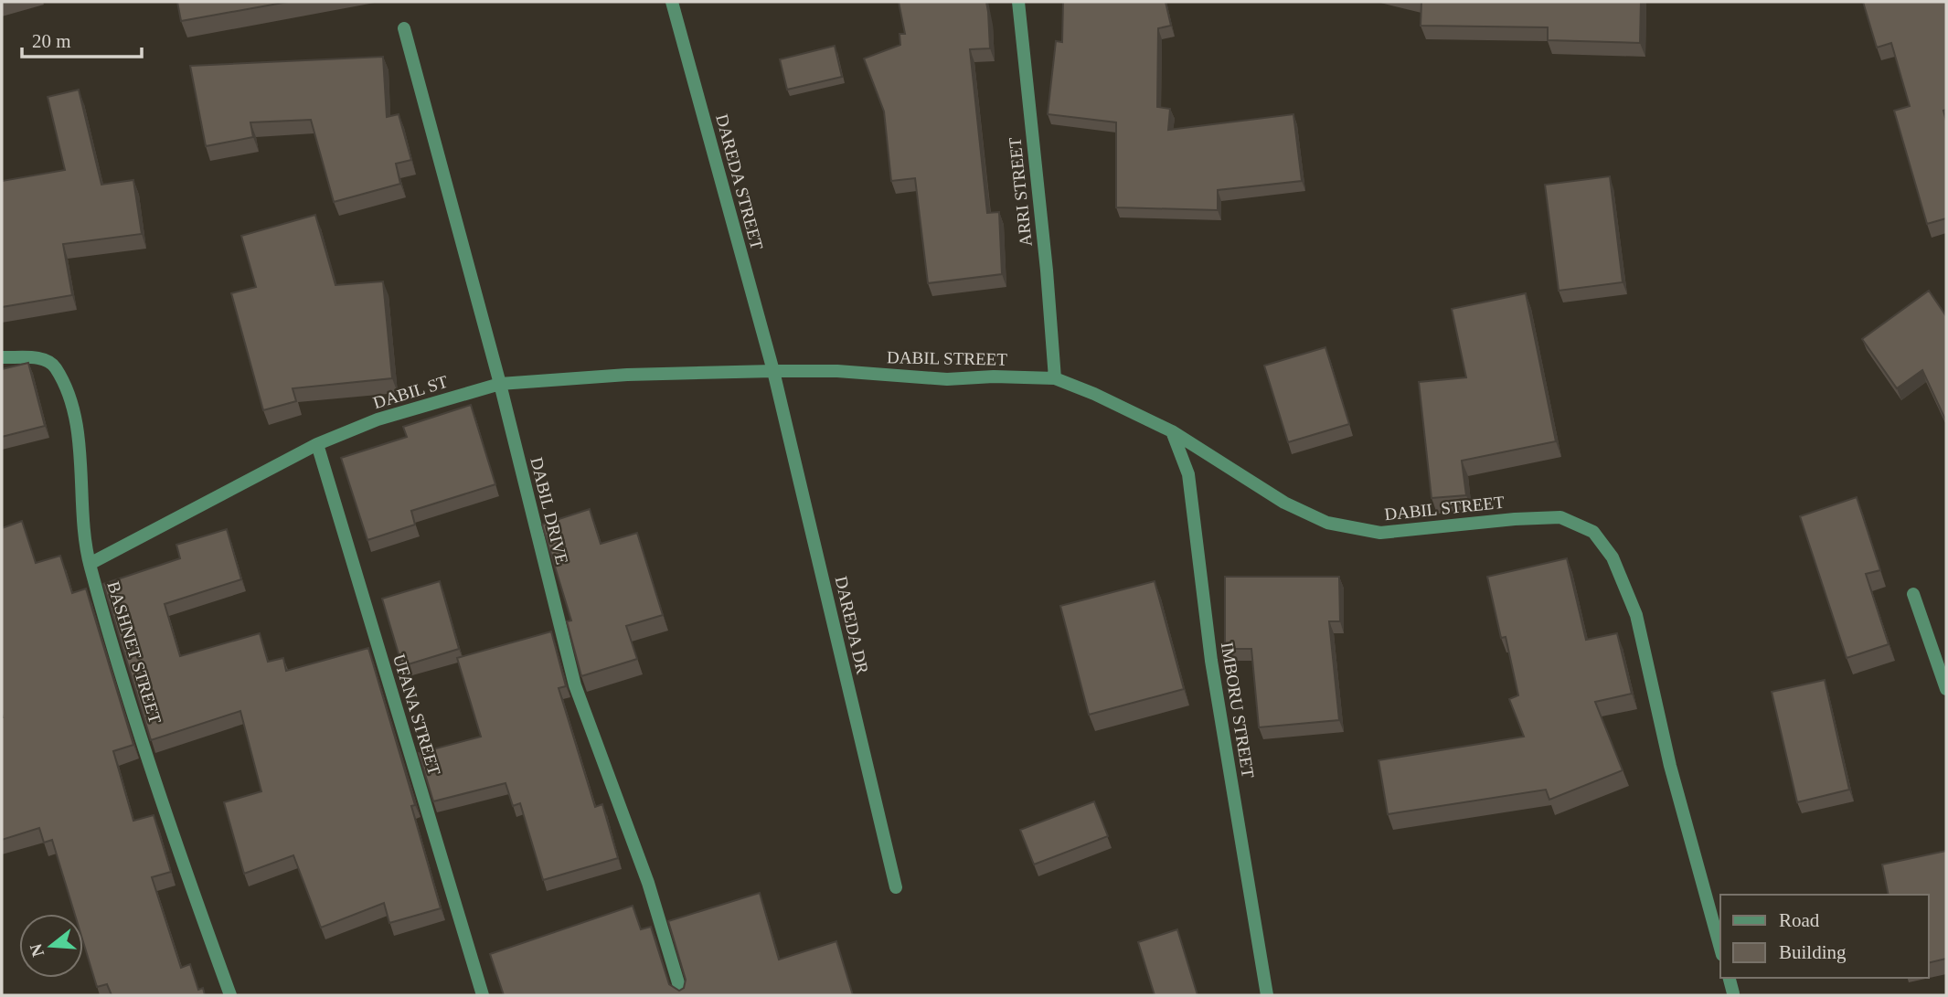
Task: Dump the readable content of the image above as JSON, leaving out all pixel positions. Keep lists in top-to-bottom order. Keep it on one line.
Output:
{"streets":{"street":["DAREDA STREET","ARRI STREET","DABIL STREET","DABIL ST","DABIL DRIVE","DAREDA DR","BASHNET STREET","IMBORU STREET","UFANA STREET"]},"crossings":[["DAREDA STREET","DABIL STREET"],["DAREDA STREET","DABIL ST"],["DAREDA STREET","DAREDA DR"],["ARRI STREET","DABIL STREET"],["DABIL STREET","DABIL ST"],["DABIL STREET","DAREDA DR"],["DABIL STREET","IMBORU STREET"],["DABIL ST","DABIL DRIVE"],["DABIL ST","DAREDA DR"],["DABIL ST","BASHNET STREET"],["DABIL ST","UFANA STREET"]],"legend":["Road","Building"],"scale_bar":"20 m","north":"left"}
